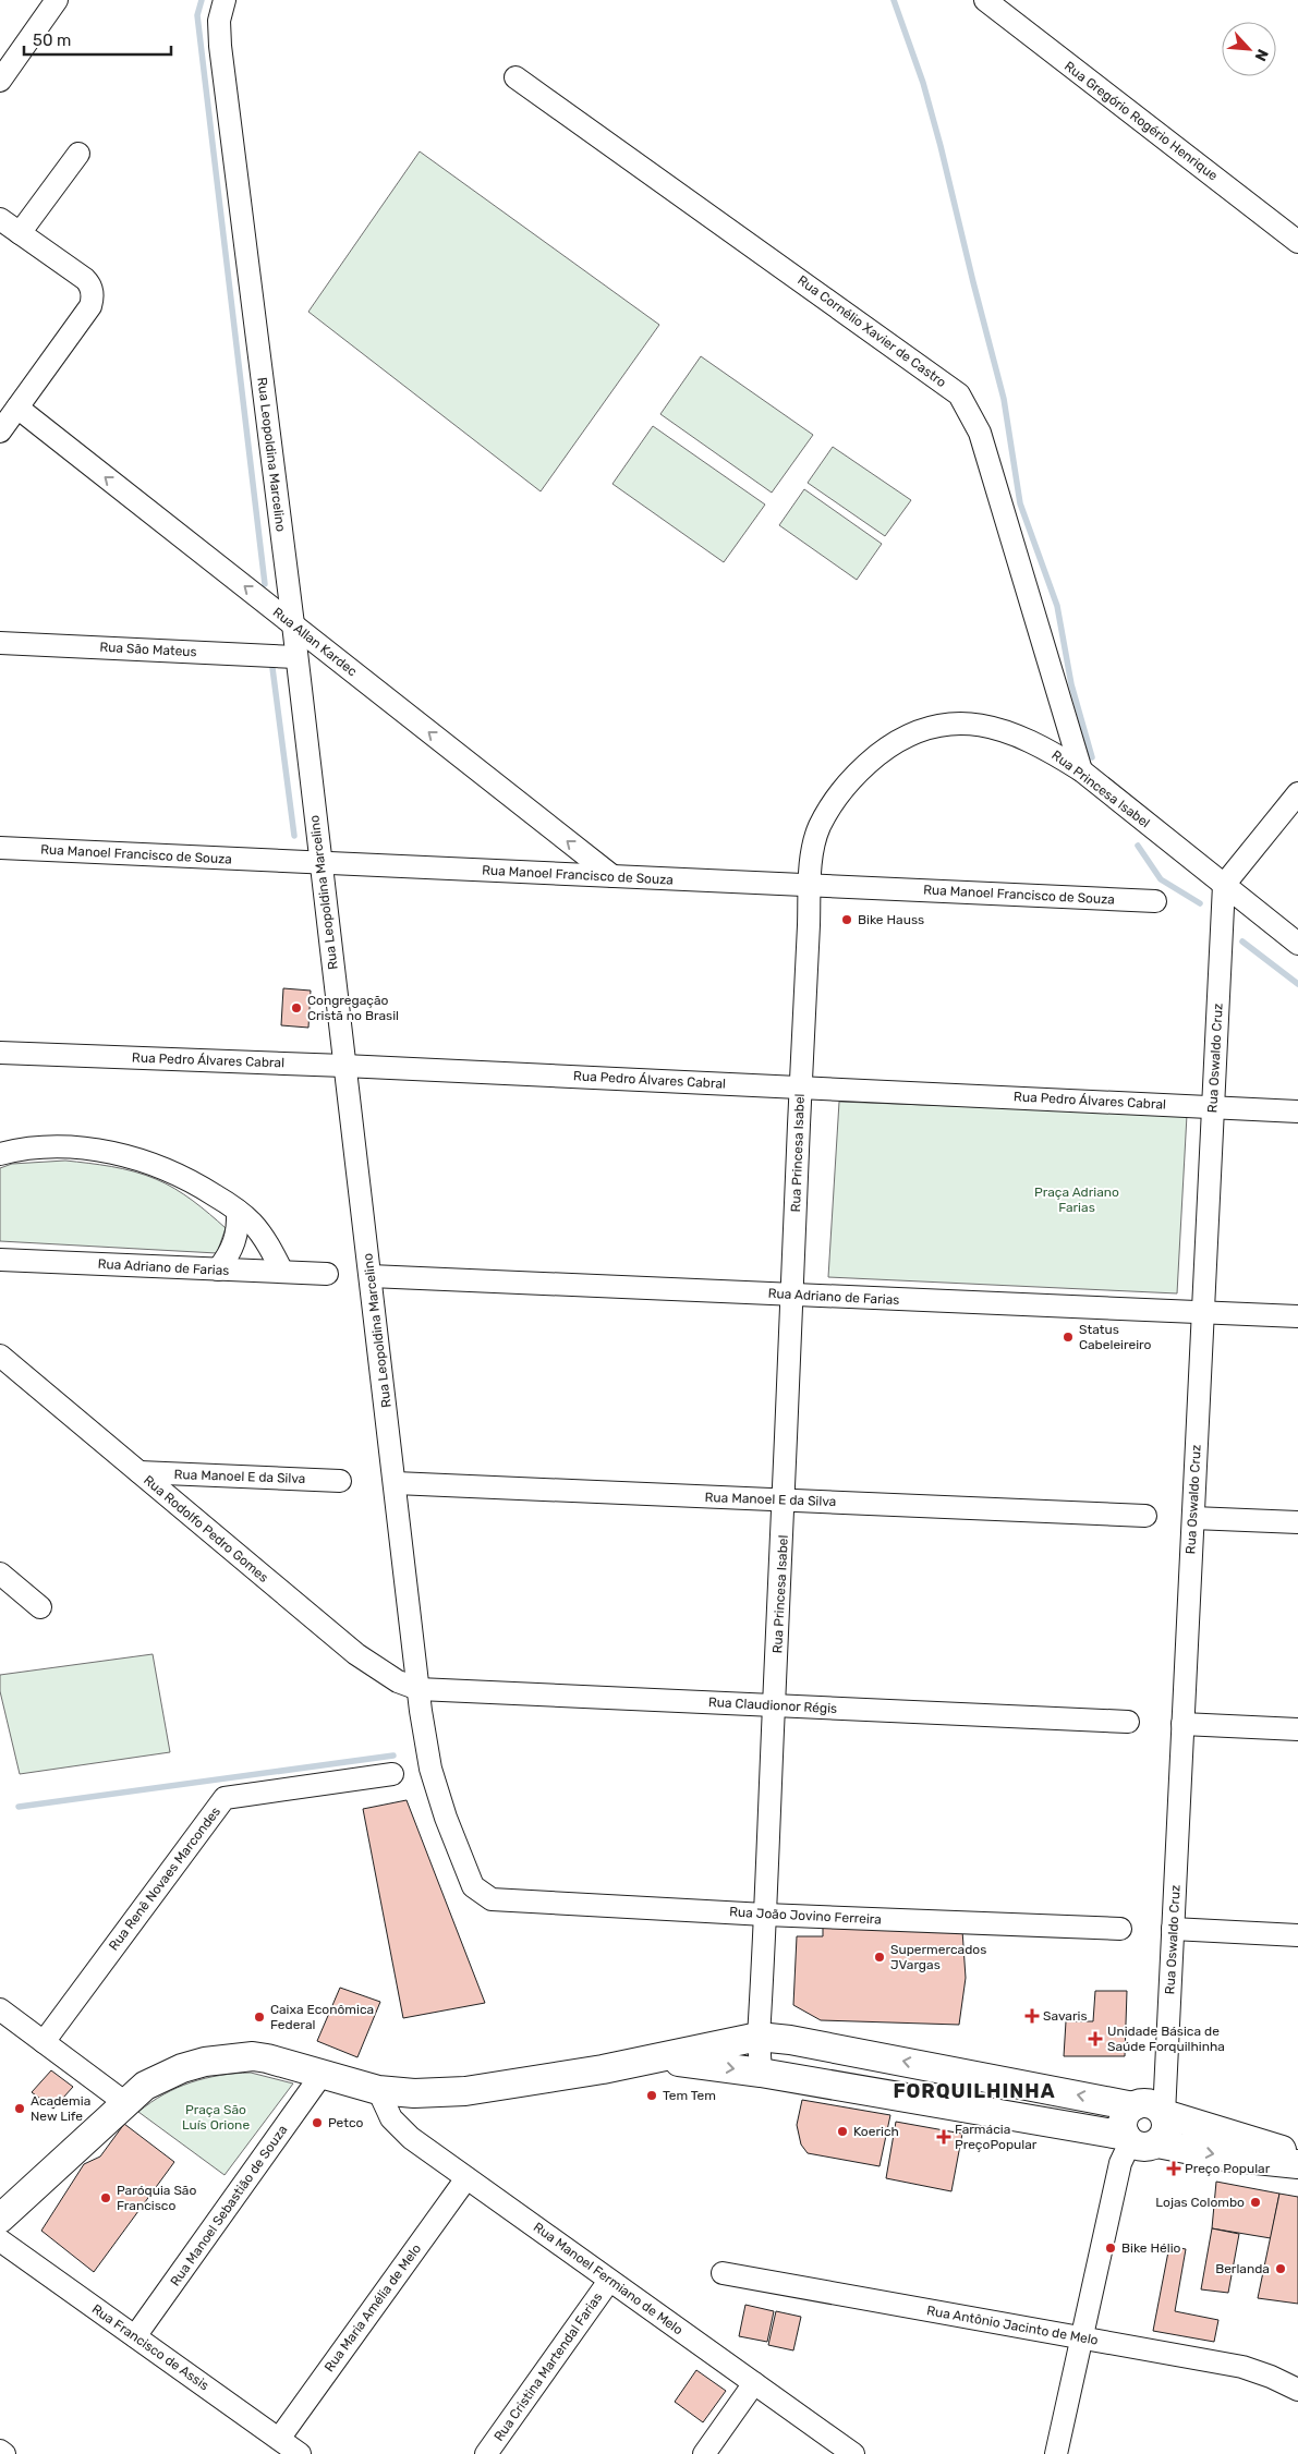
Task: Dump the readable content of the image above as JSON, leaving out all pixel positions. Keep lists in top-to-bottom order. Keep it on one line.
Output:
{"streets":{"street":["Rua Gregório Rogério Henrique","Rua Cornélio Xavier de Castro","Rua Leopoldina Marcelino","Rua Allan Kardec","Rua São Mateus","Rua Princesa Isabel","Rua Manoel Francisco de Souza","Rua Oswaldo Cruz","Rua Pedro Álvares Cabral","Rua Adriano de Farias","Rua Manoel E da Silva","Rua Rodolfo Pedro Gomes","Rua Claudionor Régis","Rua Renê Novaes Marcondes","Rua João Jovino Ferreira","Rua Manoel Sebastião de Souza","Rua Manoel Fermiano de Melo","Rua Maria Amélia de Melo","Rua Antônio Jacinto de Melo","Rua Francisco de Assis","Rua Cristina Martendal Farias"]},"crossings":[["Rua Cornélio Xavier de Castro","Rua Princesa Isabel"],["Rua Leopoldina Marcelino","Rua Allan Kardec"],["Rua Leopoldina Marcelino","Rua São Mateus"],["Rua Leopoldina Marcelino","Rua Manoel Francisco de Souza"],["Rua Leopoldina Marcelino","Rua Pedro Álvares Cabral"],["Rua Leopoldina Marcelino","Rua Adriano de Farias"],["Rua Leopoldina Marcelino","Rua Manoel E da Silva"],["Rua Leopoldina Marcelino","Rua Rodolfo Pedro Gomes"],["Rua Leopoldina Marcelino","Rua Claudionor Régis"],["Rua Leopoldina Marcelino","Rua João Jovino Ferreira"],["Rua Allan Kardec","Rua Manoel Francisco de Souza"],["Rua Princesa Isabel","Rua Manoel Francisco de Souza"],["Rua Princesa Isabel","Rua Oswaldo Cruz"],["Rua Princesa Isabel","Rua Pedro Álvares Cabral"],["Rua Princesa Isabel","Rua Adriano de Farias"],["Rua Princesa Isabel","Rua Manoel E da Silva"],["Rua Princesa Isabel","Rua Claudionor Régis"],["Rua Princesa Isabel","Rua João Jovino Ferreira"],["Rua Oswaldo Cruz","Rua Pedro Álvares Cabral"],["Rua Oswaldo Cruz","Rua Adriano de Farias"],["Rua Manoel E da Silva","Rua Rodolfo Pedro Gomes"],["Rua Rodolfo Pedro Gomes","Rua Claudionor Régis"],["Rua Manoel Sebastião de Souza","Rua Francisco de Assis"],["Rua Manoel Fermiano de Melo","Rua Maria Amélia de Melo"],["Rua Manoel Fermiano de Melo","Rua Cristina Martendal Farias"],["Rua Maria Amélia de Melo","Rua Francisco de Assis"]],"one_way":["Rua Allan Kardec"],"districts":["FORQUILHINHA"],"parks":["Praça Adriano Farias","Praça São Luís Orione"],"places":{"other":["Bike Hauss","Congregação Cristã no Brasil","Status Cabeleireiro","Supermercados JVargas","Caixa Econômica Federal","Tem Tem","Academia New Life","Petco","Koerich","Paróquia São Francisco","Lojas Colombo","Bike Hélio","Berlanda"],"health":["Savaris","Unidade Básica de Saúde Forquilhinha","Farmácia PreçoPopular","Preço Popular"]},"scale_bar":"50 m","north":"bottom right"}
